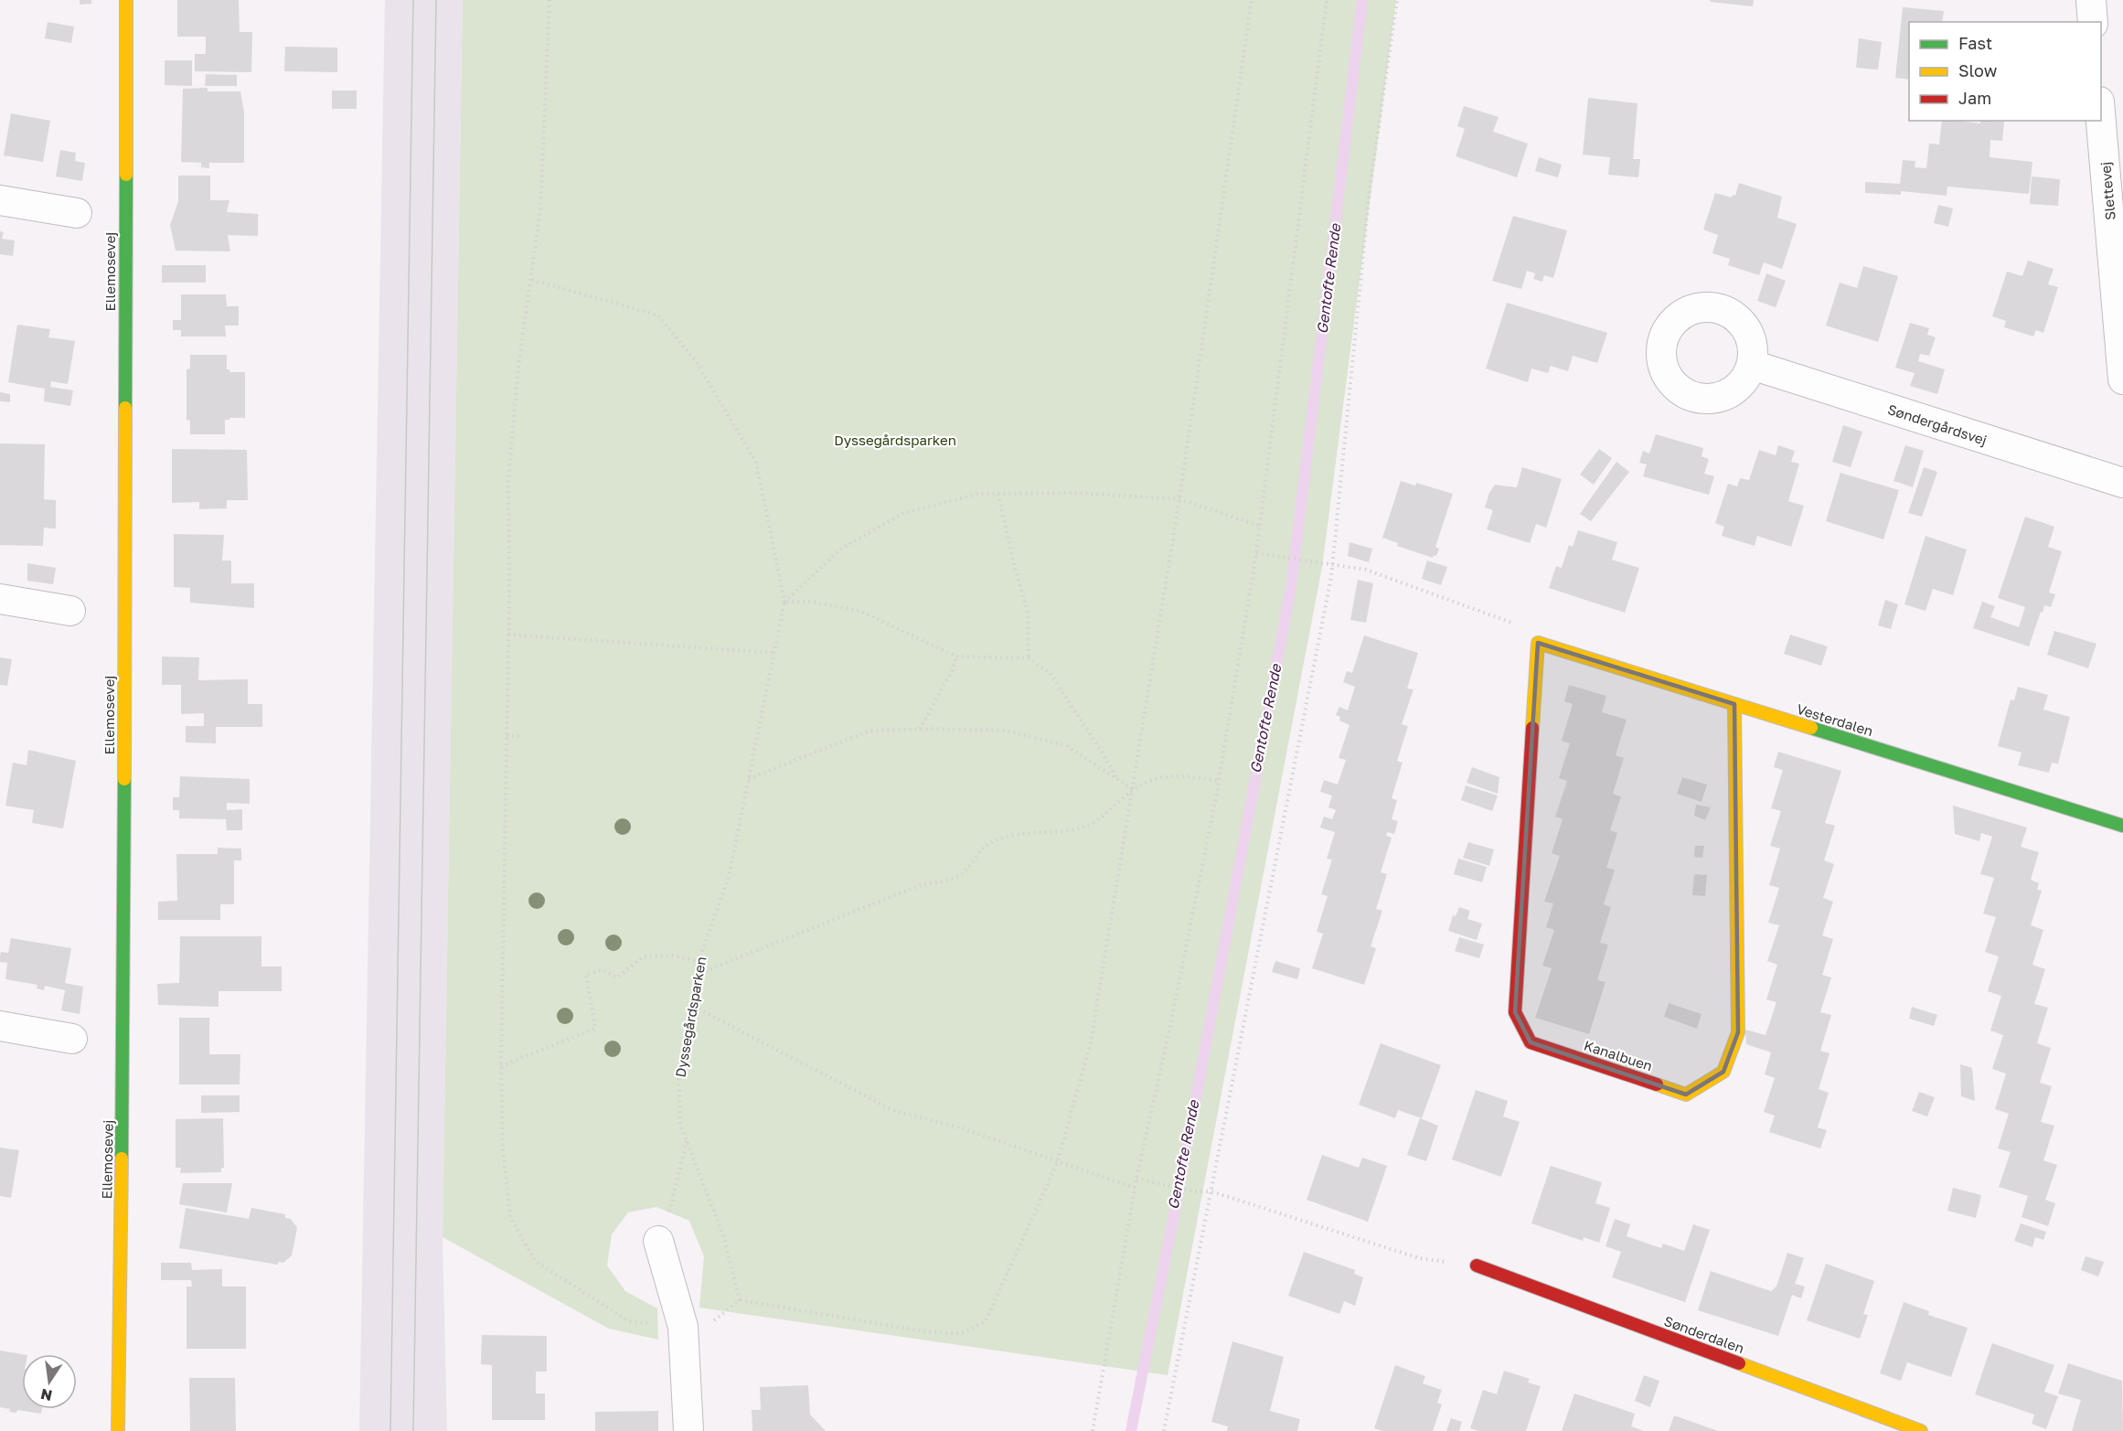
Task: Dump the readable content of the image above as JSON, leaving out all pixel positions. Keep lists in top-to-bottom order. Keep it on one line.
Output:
{"streets":{"street":["Slettevej","Ellemosevej","Søndergårdsvej","Vesterdalen","Kanalbuen","Sønderdalen"],"path":["Dyssegårdsparken"]},"crossings":[["Vesterdalen","Kanalbuen"]],"water":["Gentofte Rende"],"parks":["Dyssegårdsparken"],"legend":["Fast","Slow","Jam"],"north":"bottom"}
